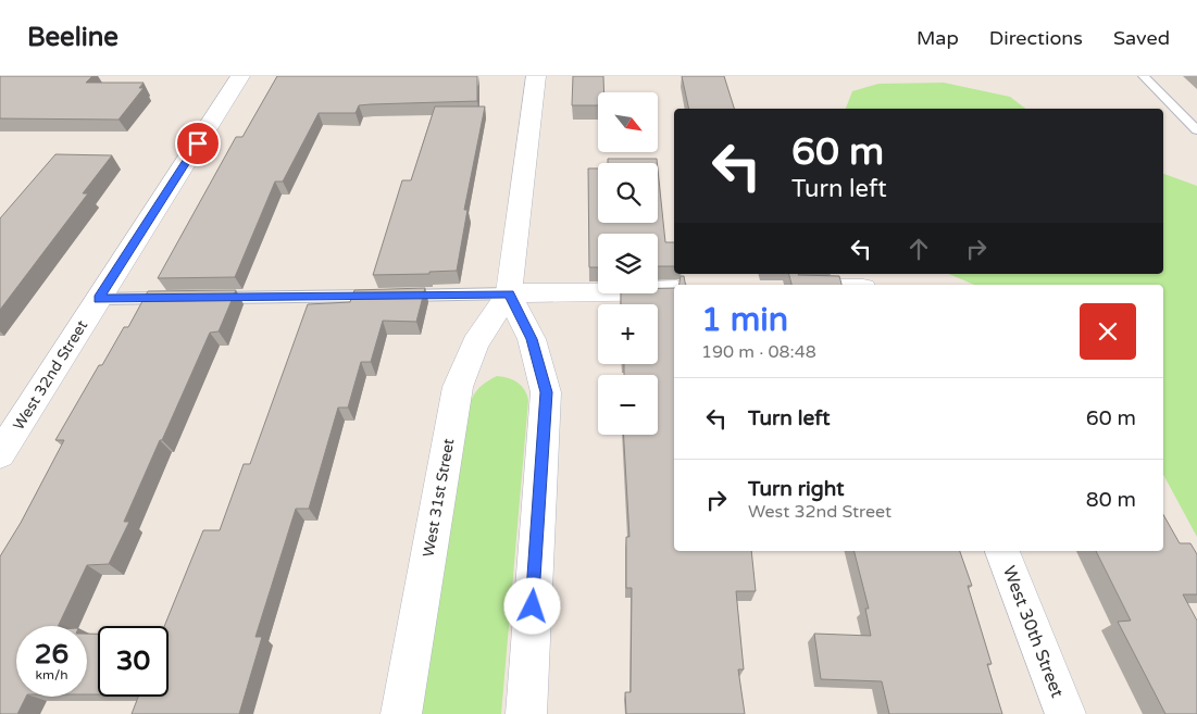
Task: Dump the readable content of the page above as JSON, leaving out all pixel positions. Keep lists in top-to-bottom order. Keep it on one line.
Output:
{"streets":{"street":["West 32nd Street","West 31st Street","West 30th Street"]},"north":"bottom right","page":{"header":"Beeline","nav":["Map","Directions","Saved"],"map_buttons":["+","−"],"turn":["60 m","Turn left"],"heading":["1 min","190 m · 08:48"],"list":[{"name":"Turn left","value":"60 m"},{"name":"Turn right","note":"West 32nd Street","value":"80 m"}],"speed":"26 km/h","limit":"30"}}
